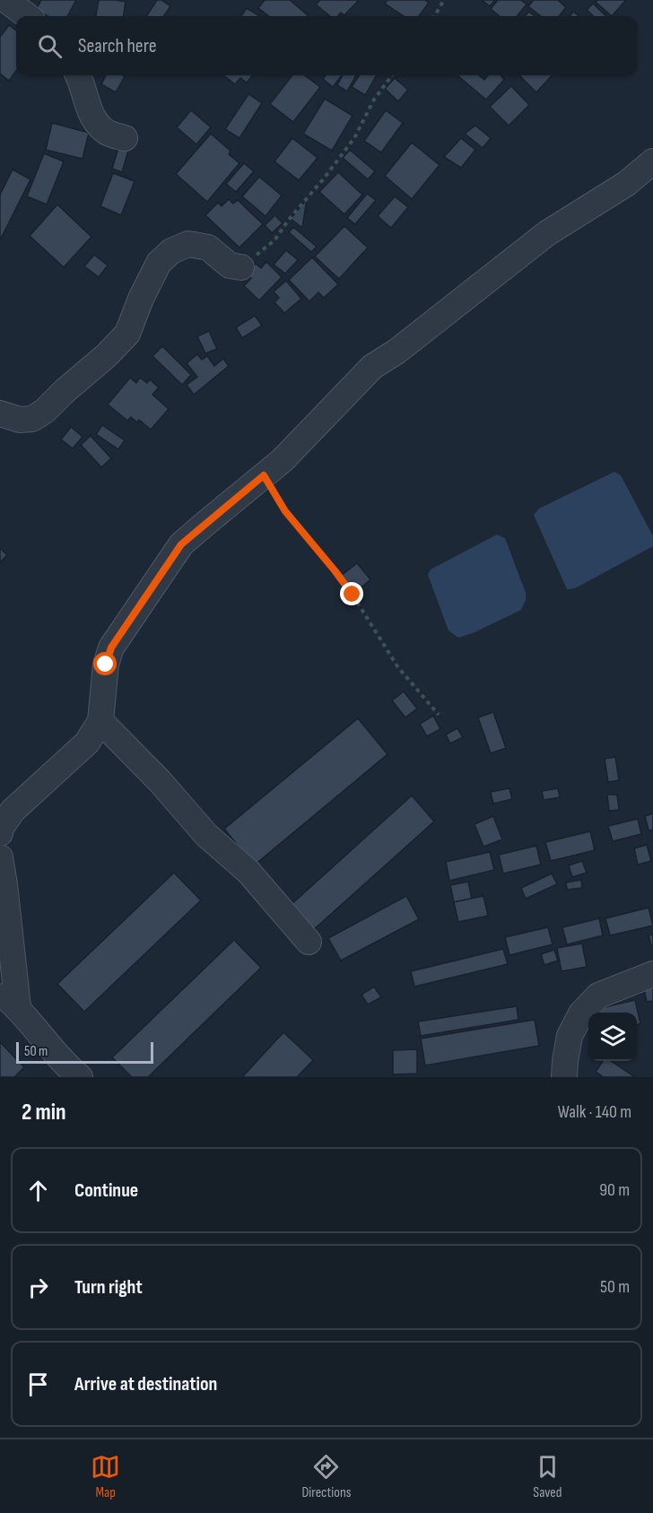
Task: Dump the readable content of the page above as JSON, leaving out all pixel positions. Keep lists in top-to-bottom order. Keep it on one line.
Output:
{"scale_bar":"50 m","page":{"search":"Search here","scale":"50 m","heading":["2 min","Walk · 140 m"],"list":[["Continue","90 m"],["Turn right","50 m"],"Arrive at destination"],"nav":["Map","Directions","Saved"]}}
